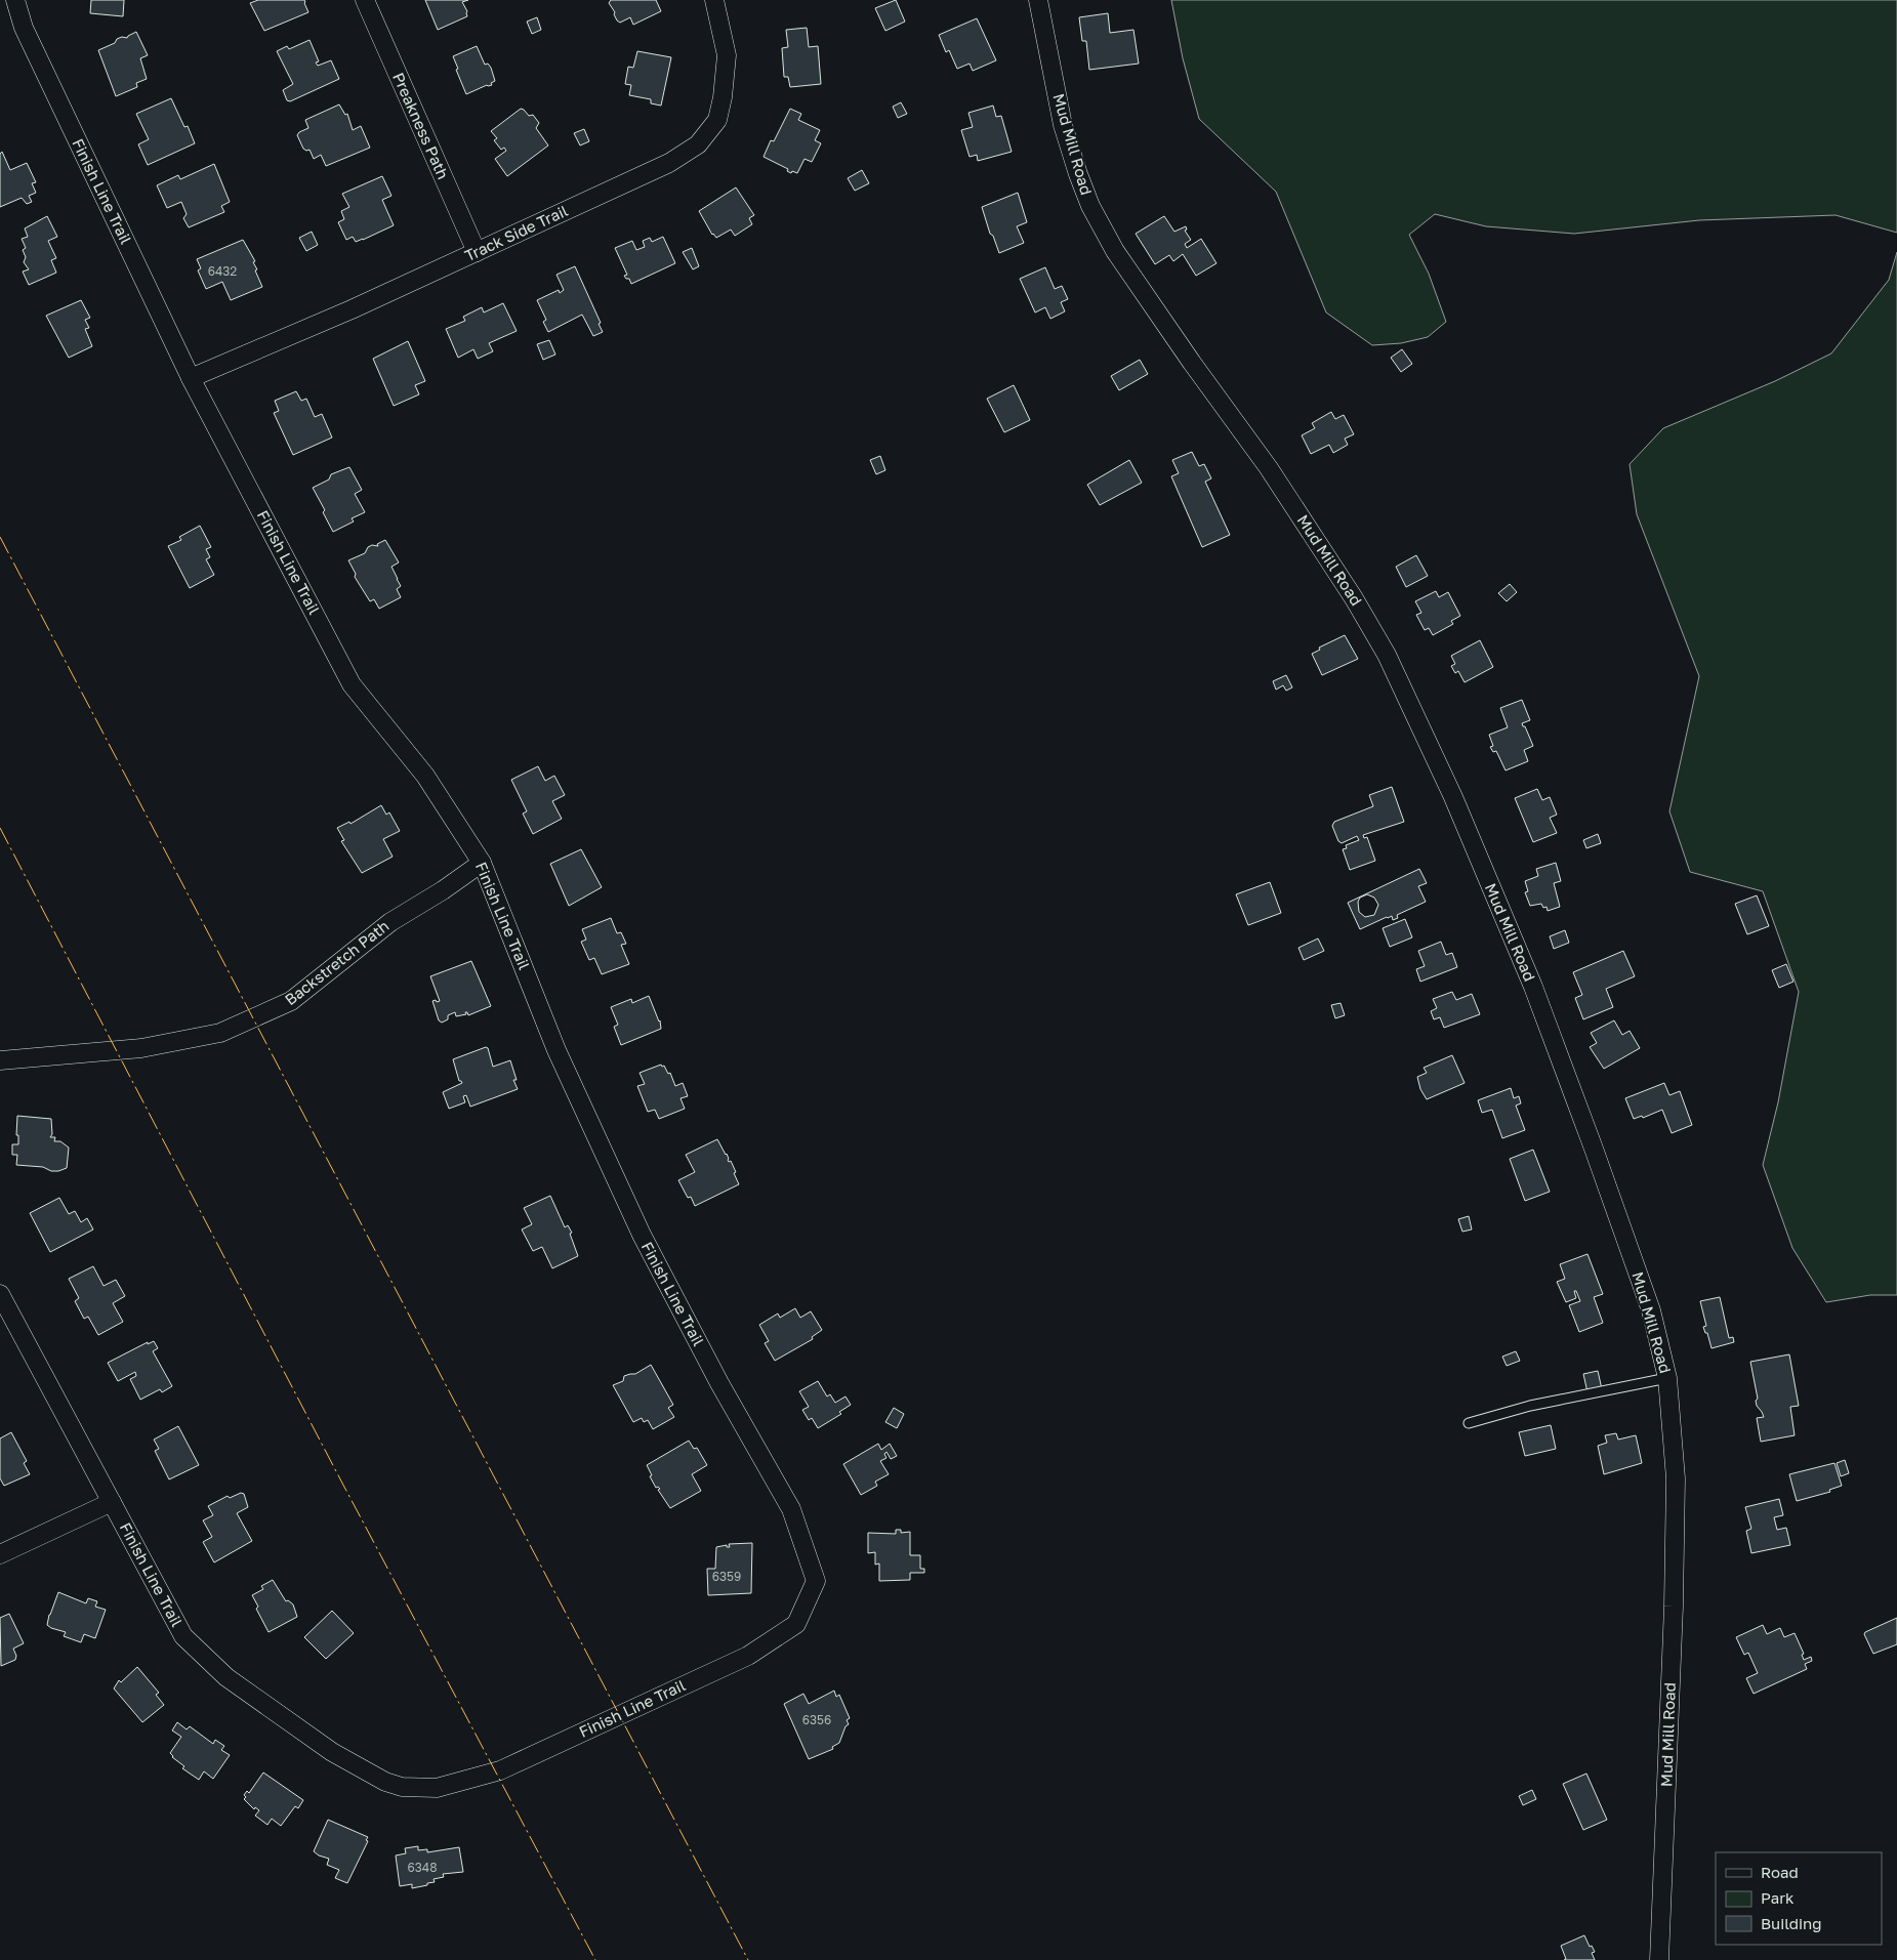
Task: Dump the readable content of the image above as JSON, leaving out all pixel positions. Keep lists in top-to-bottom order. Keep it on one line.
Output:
{"streets":{"street":["Preakness Path","Mud Mill Road","Finish Line Trail","Track Side Trail","Backstretch Path"]},"crossings":[["Preakness Path","Track Side Trail"],["Finish Line Trail","Track Side Trail"],["Finish Line Trail","Backstretch Path"]],"house_numbers":["6432","6359","6356","6348"],"legend":["Road","Park","Building"]}
